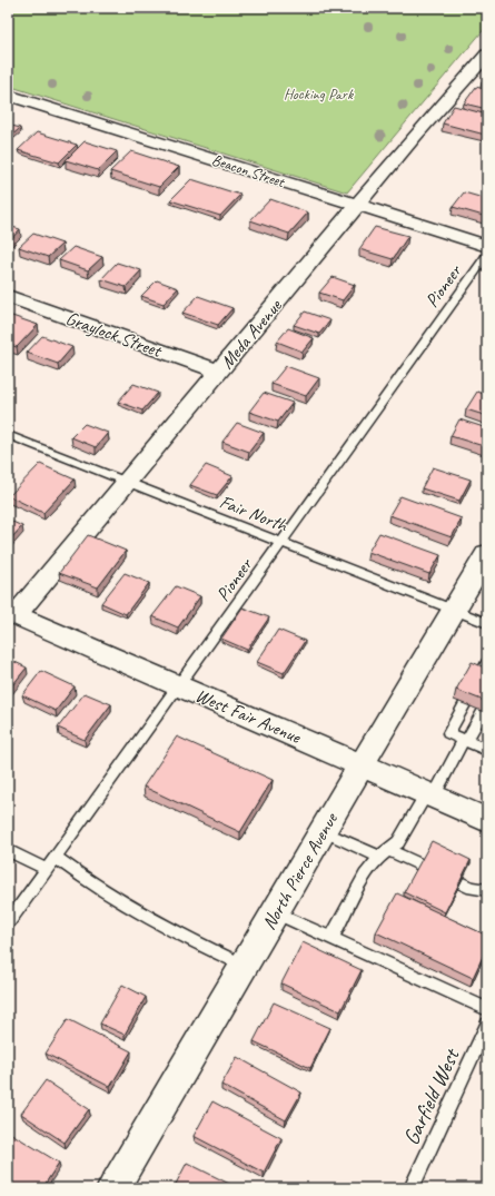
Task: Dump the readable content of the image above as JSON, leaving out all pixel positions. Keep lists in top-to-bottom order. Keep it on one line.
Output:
{"streets":{"street":["Beacon Street","Graylock Street","Meda Avenue","West Fair Avenue","North Pierce Avenue"],"lane":["Pioneer","Fair North","Garfield West"]},"crossings":[["Beacon Street","Meda Avenue"],["Pioneer","Fair North"],["Pioneer","West Fair Avenue"],["Graylock Street","Meda Avenue"],["Meda Avenue","Fair North"],["Meda Avenue","West Fair Avenue"],["Fair North","North Pierce Avenue"],["West Fair Avenue","North Pierce Avenue"]],"parks":["Hocking Park"]}
